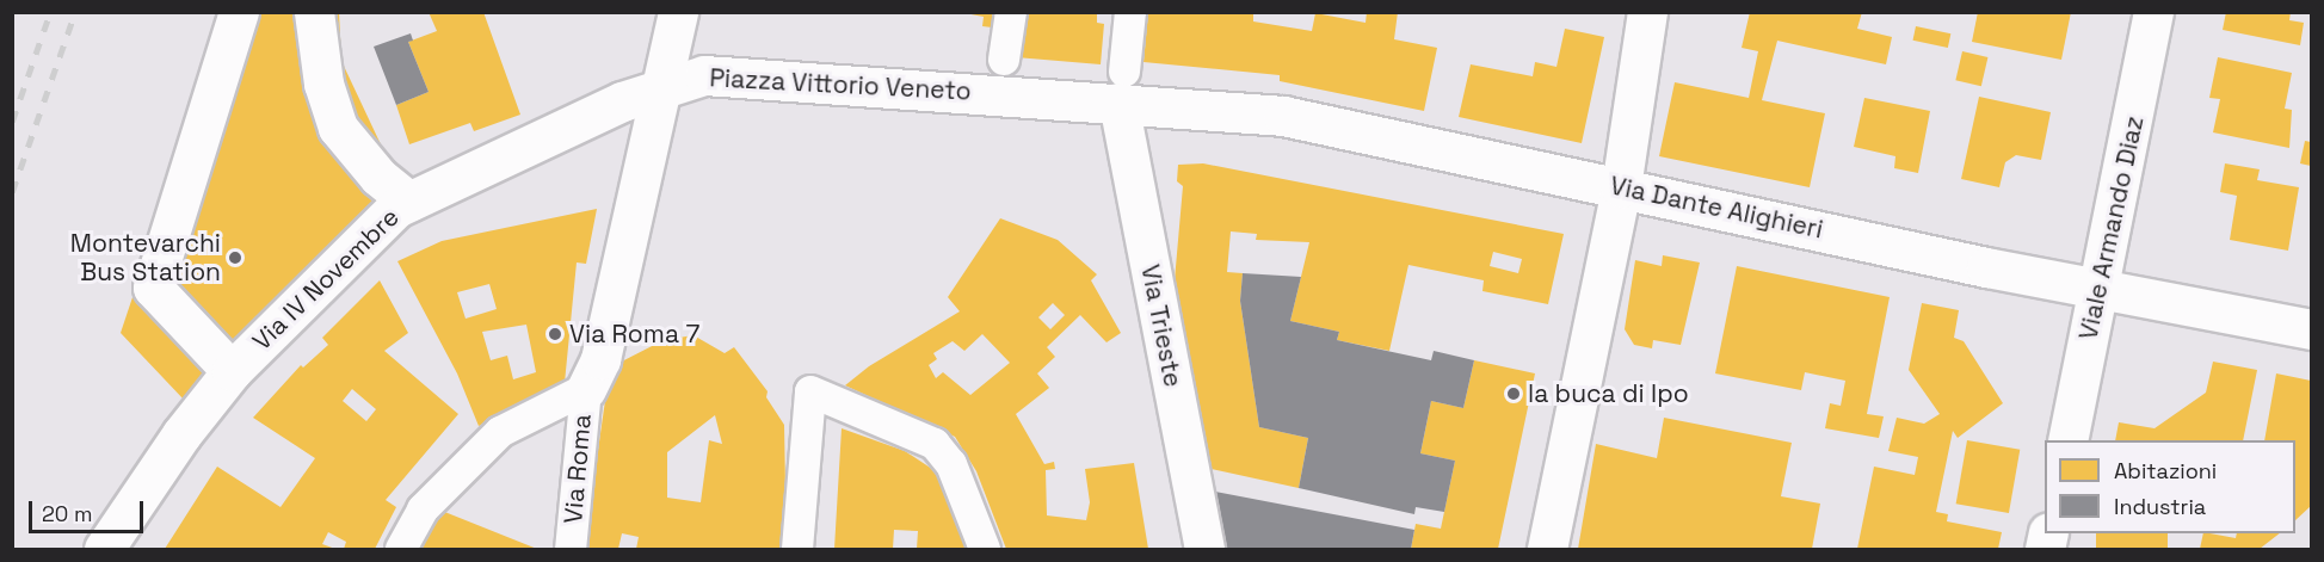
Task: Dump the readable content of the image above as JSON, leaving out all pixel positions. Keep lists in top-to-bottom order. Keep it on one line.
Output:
{"streets":{"street":["Piazza Vittorio Veneto","Via Dante Alighieri","Viale Armando Diaz","Via IV Novembre","Via Trieste","Via Roma"]},"crossings":[["Piazza Vittorio Veneto","Via Dante Alighieri"],["Piazza Vittorio Veneto","Via IV Novembre"],["Piazza Vittorio Veneto","Via Trieste"],["Via Dante Alighieri","Viale Armando Diaz"],["Via Dante Alighieri","Via Trieste"]],"places":["Montevarchi Bus Station","Via Roma 7","la buca di Ipo"],"legend":["Abitazioni","Industria"],"scale_bar":"20 m"}
